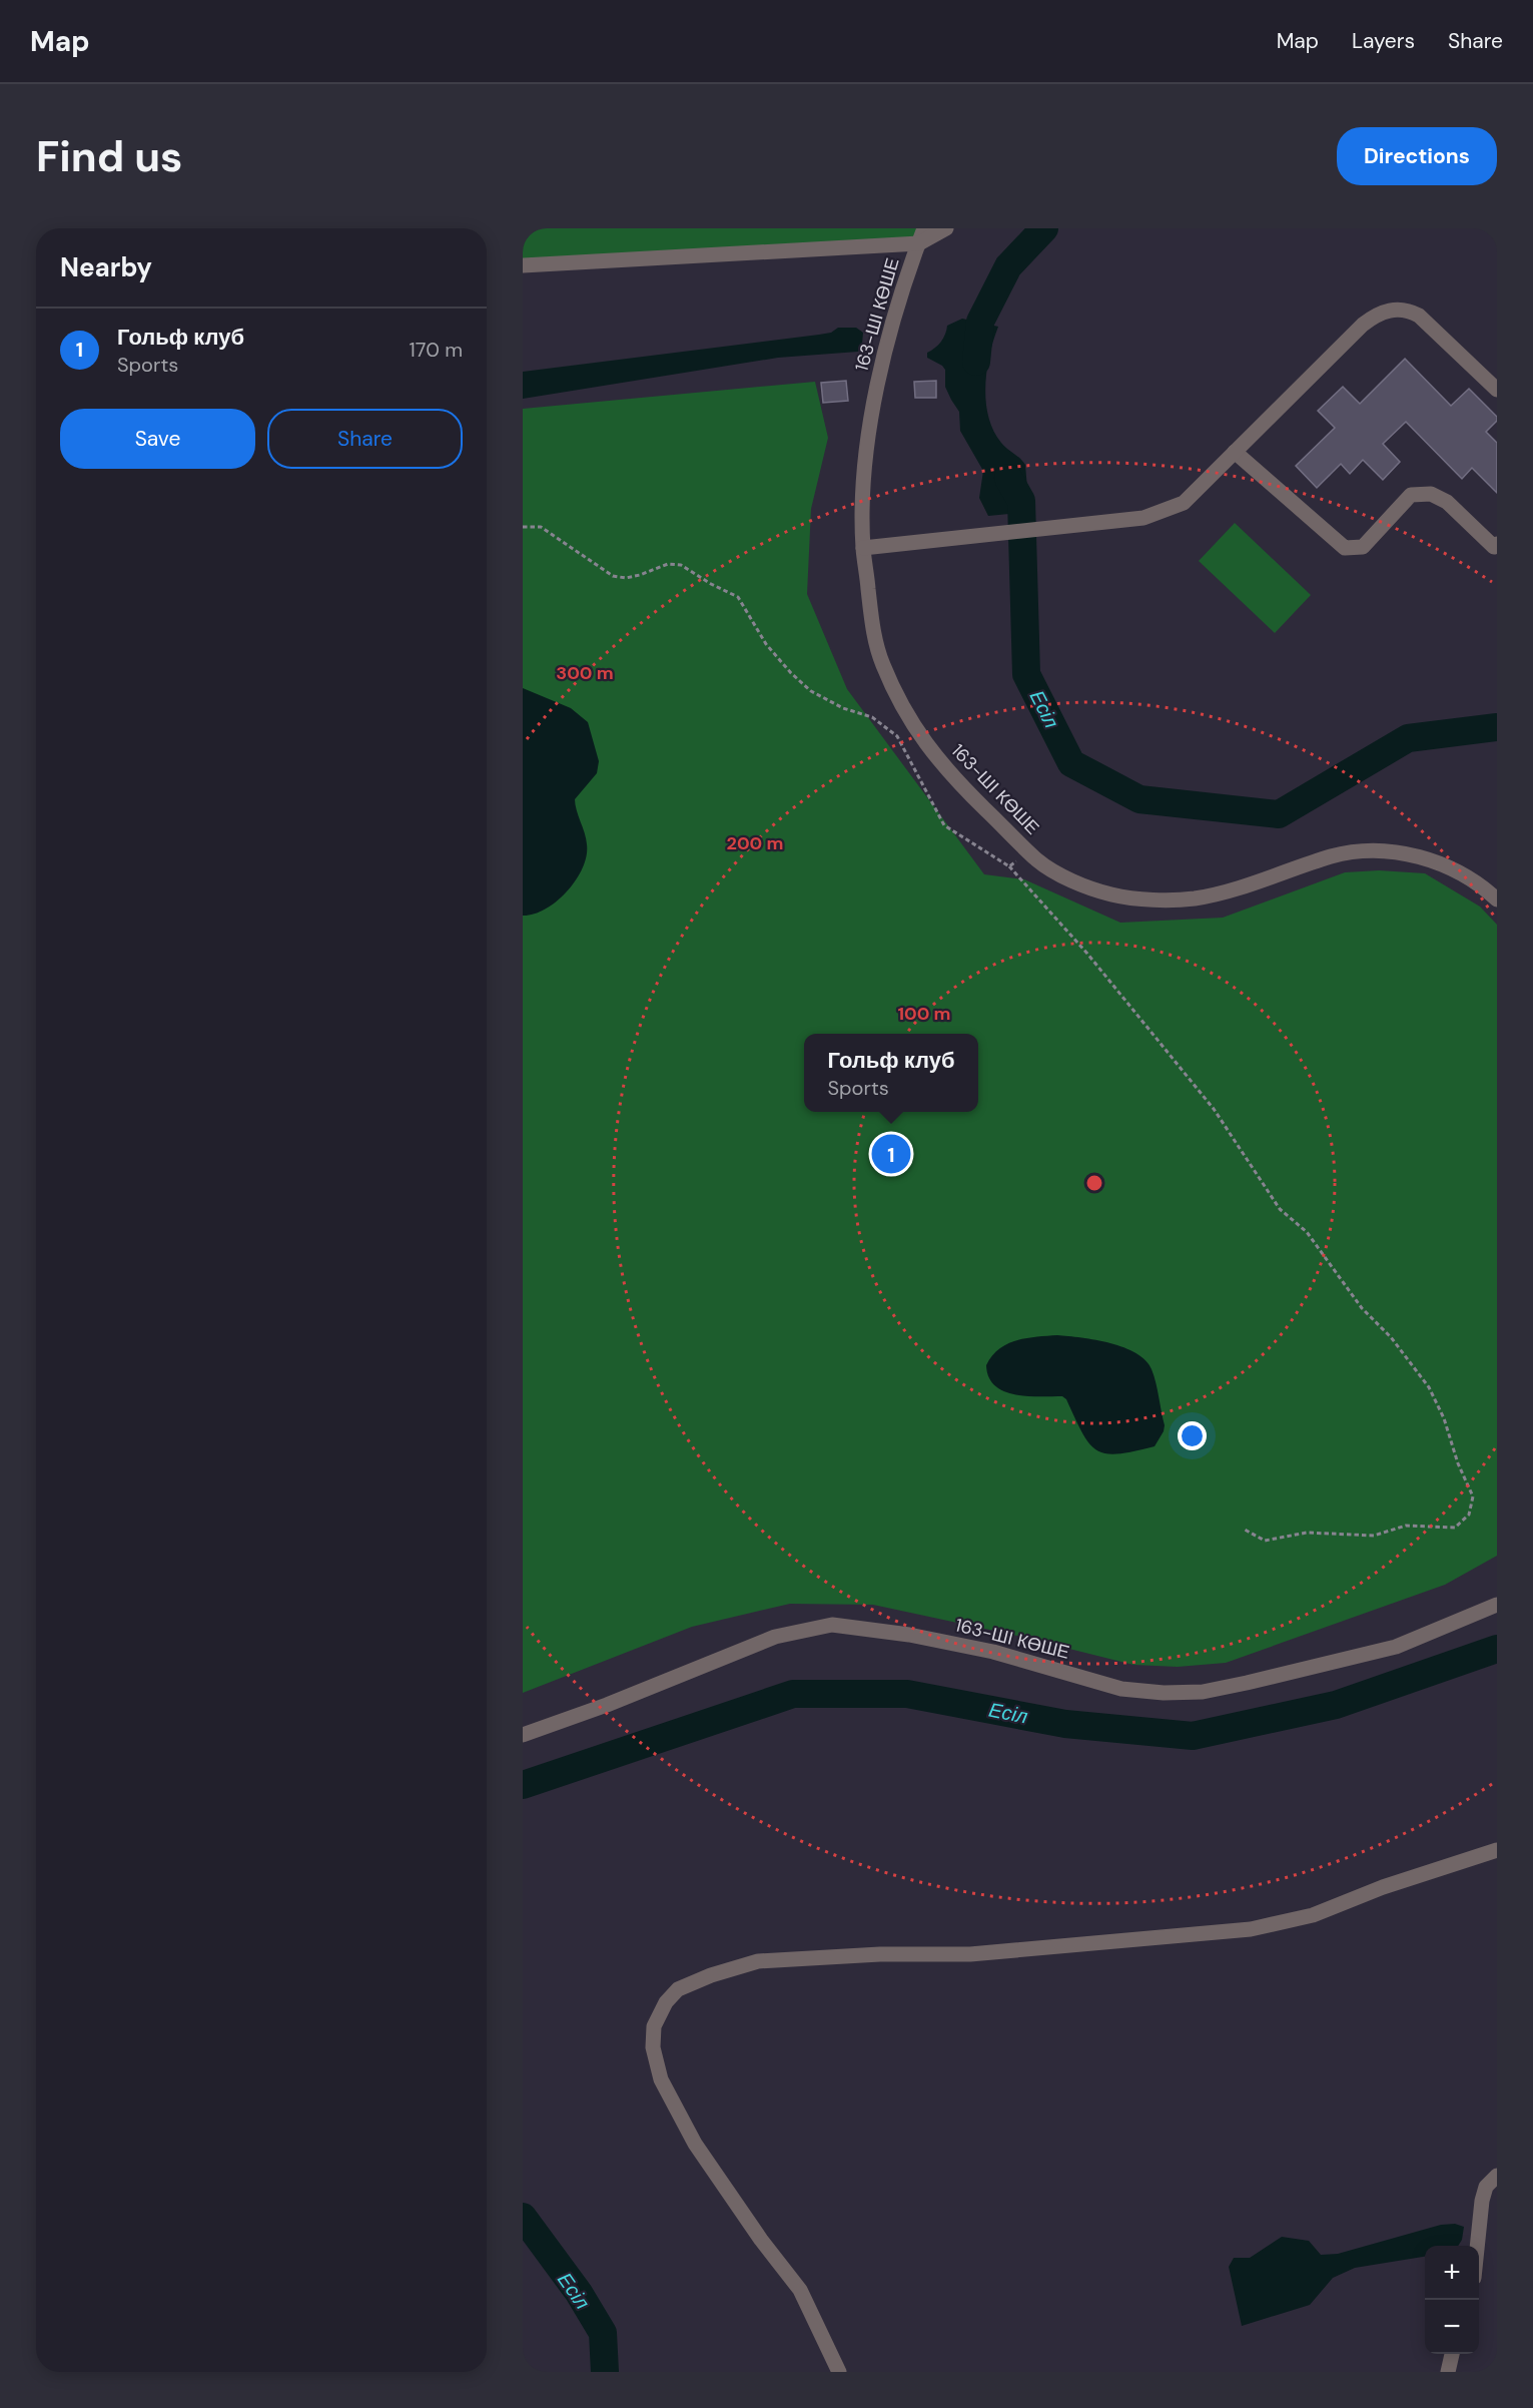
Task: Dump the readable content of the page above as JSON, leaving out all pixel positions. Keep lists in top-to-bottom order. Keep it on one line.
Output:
{"streets":{"street":["163-ШІ КӨШЕ"]},"water":["Есіл"],"page":{"header":"Map","nav":["Map","Layers","Share"],"buttons":["Directions",["Save","Share"]],"title":"Find us","heading":"Nearby","list":[{"mark":"1","name":"Гольф клуб","note":"Sports","value":"170 m"}],"popup":["Гольф клуб","Sports"],"pins":"1","map_buttons":["+","−"]},"rings":["300 m","200 m","100 m"]}
